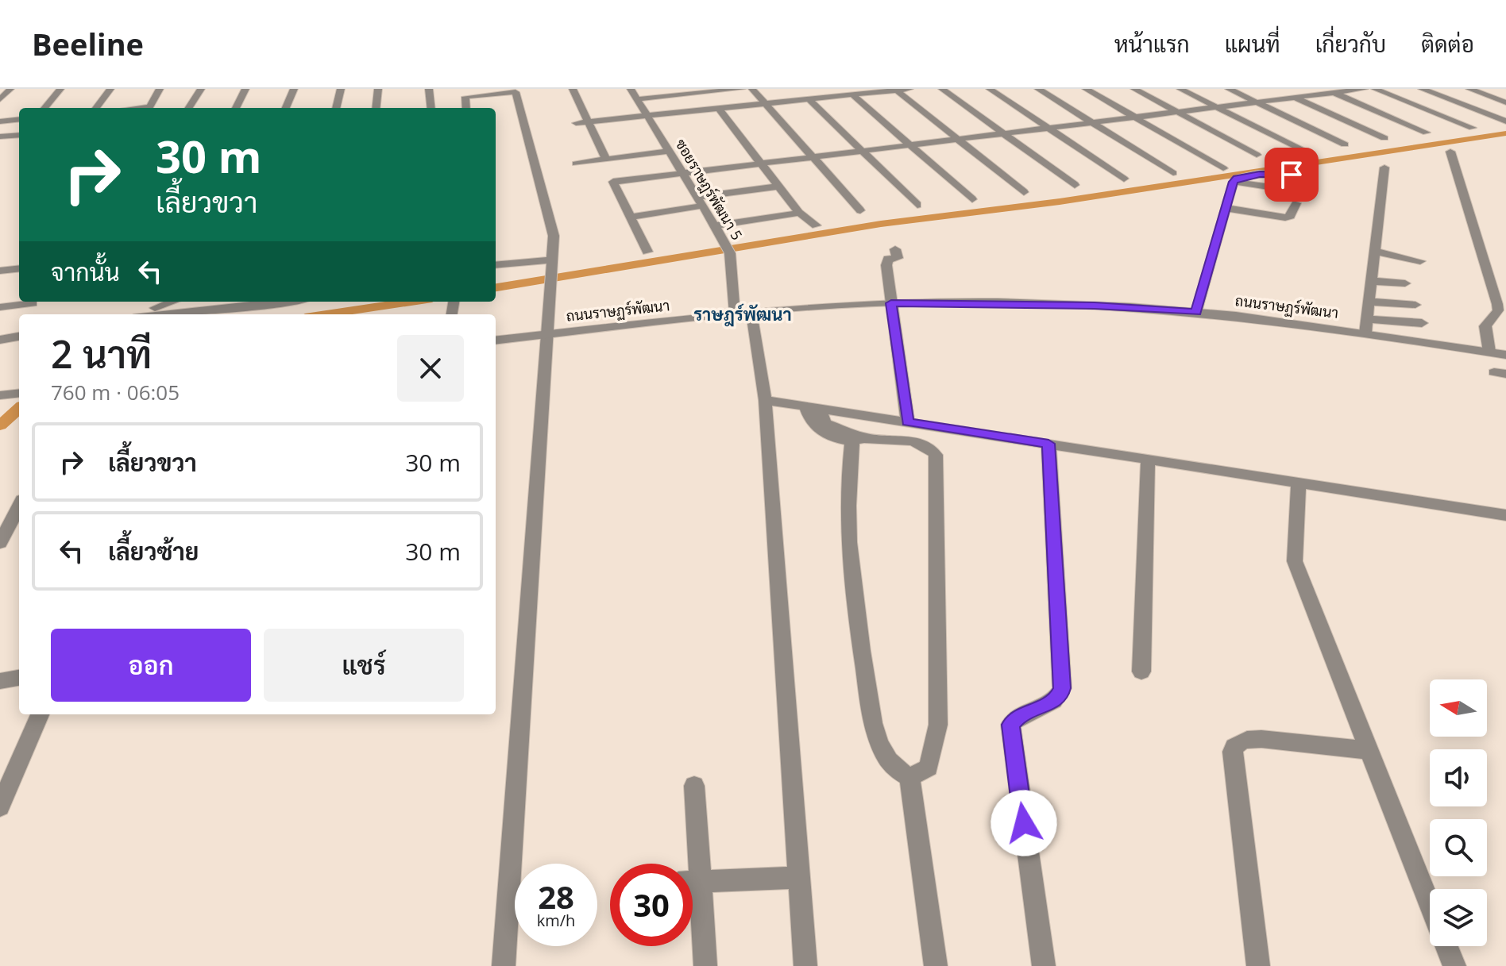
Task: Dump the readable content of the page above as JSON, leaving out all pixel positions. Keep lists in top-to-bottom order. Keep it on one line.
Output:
{"streets":{"street":["ซอยราษฎร์พัฒนา 5","ถนนราษฏร์พัฒนา"]},"crossings":[["ซอยราษฎร์พัฒนา 5","ถนนราษฏร์พัฒนา"]],"districts":["ราษฎร์พัฒนา"],"north":"left","page":{"header":"Beeline","nav":["หน้าแรก","แผนที่","เกี่ยวกับ","ติดต่อ"],"turn":["30 m","เลี้ยวขวา"],"then":"จากนั้น","heading":["2 นาที","760 m · 06:05"],"list":[{"name":"เลี้ยวขวา","value":"30 m"},{"name":"เลี้ยวซ้าย","value":"30 m"}],"buttons":["ออก","แชร์"],"speed":"28 km/h","limit":"30"}}
